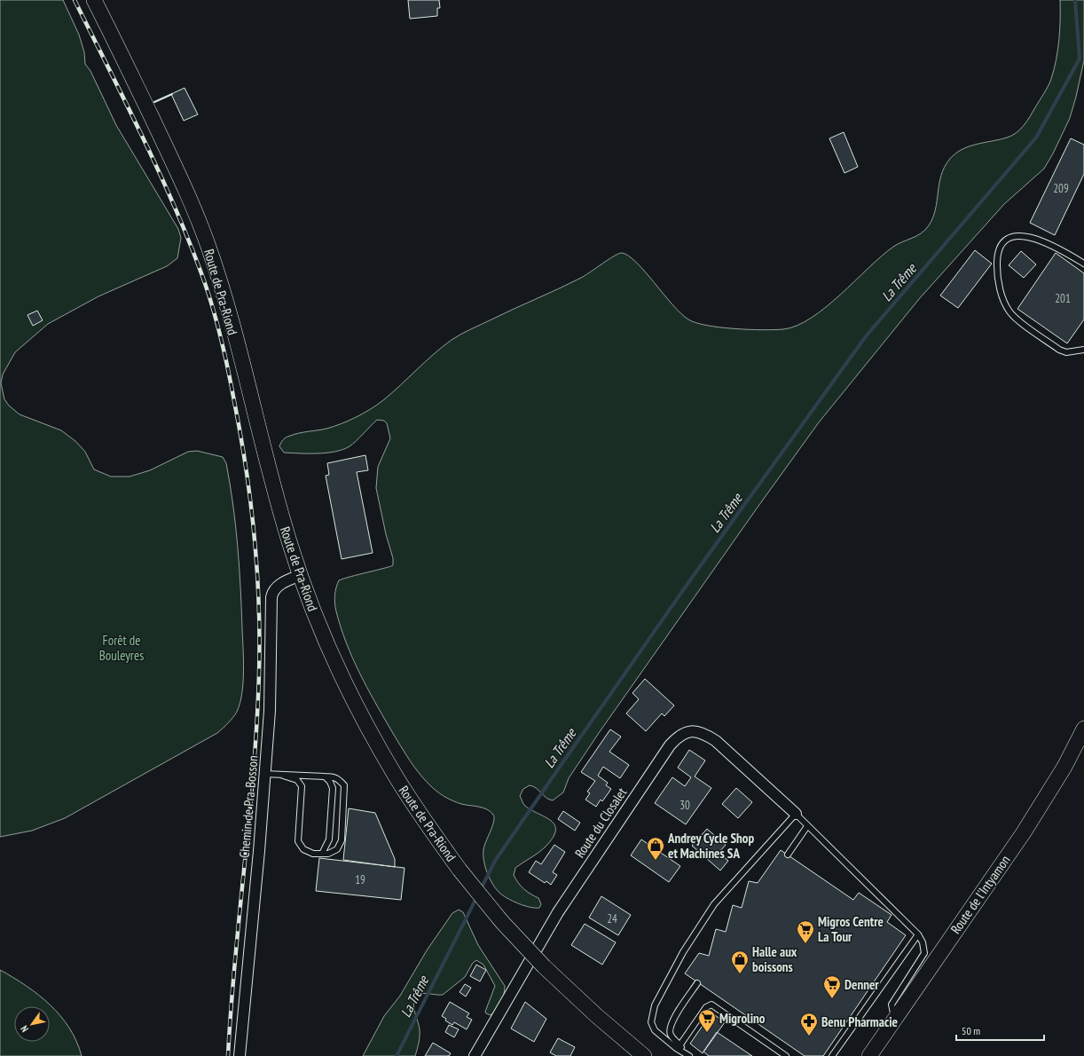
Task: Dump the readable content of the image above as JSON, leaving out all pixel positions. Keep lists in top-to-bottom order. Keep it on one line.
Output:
{"streets":{"main road":["Route de Pra-Riond","Route de l'Intyamon"],"street":["Chemin de Pra-Bosson","Route du Closalet"]},"crossings":[["Route de Pra-Riond","Chemin de Pra-Bosson"]],"water":["La Trême"],"parks":["Forêt de Bouleyres"],"places":{"shop":["Andrey Cycle Shop et Machines SA","Halle aux boissons"],"supermarket":["Migros Centre La Tour","Denner","Migrolino"],"pharmacy":["Benu Pharmacie"]},"house_numbers":["209","201","30","19","24"],"scale_bar":"50 m","north":"bottom left"}
